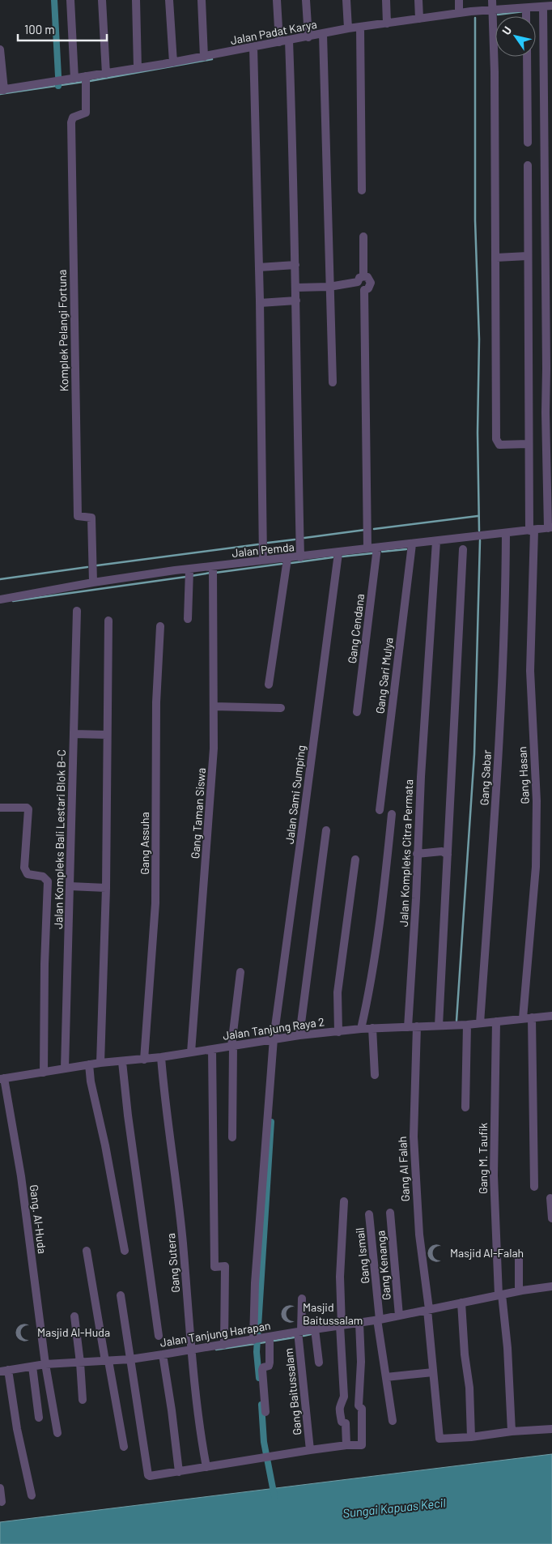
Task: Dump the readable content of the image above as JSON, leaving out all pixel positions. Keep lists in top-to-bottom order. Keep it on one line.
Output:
{"streets":{"street":["Jalan Padat Karya","Komplek Pelangi Fortuna","Jalan Pemda","Gang Cendana","Gang Sari Mulya","Gang Hasan","Gang Sabar","Jalan Sami Sumping","Gang Taman Siswa","Jalan Kompleks Bali Lestari Blok B-C","Gang Assuha","Jalan Kompleks Citra Permata","Jalan Tanjung Raya 2","Gang M. Taufik","Gang Al Falah","Gang. Al-Huda","Gang Ismail","Gang Sutera","Gang Kenanga","Jalan Tanjung Harapan","Gang Baitussalam"]},"crossings":[["Jalan Padat Karya","Komplek Pelangi Fortuna"],["Komplek Pelangi Fortuna","Jalan Pemda"],["Jalan Pemda","Gang Cendana"],["Jalan Pemda","Gang Sari Mulya"],["Jalan Pemda","Gang Hasan"],["Jalan Pemda","Gang Sabar"],["Jalan Pemda","Jalan Sami Sumping"],["Jalan Pemda","Gang Taman Siswa"],["Jalan Pemda","Jalan Kompleks Citra Permata"],["Gang Hasan","Jalan Tanjung Raya 2"],["Gang Sabar","Jalan Tanjung Raya 2"],["Jalan Sami Sumping","Jalan Tanjung Raya 2"],["Jalan Sami Sumping","Jalan Tanjung Harapan"],["Gang Taman Siswa","Jalan Tanjung Raya 2"],["Jalan Kompleks Bali Lestari Blok B-C","Jalan Tanjung Raya 2"],["Gang Assuha","Jalan Tanjung Raya 2"],["Jalan Kompleks Citra Permata","Jalan Tanjung Raya 2"],["Jalan Kompleks Citra Permata","Gang Al Falah"],["Jalan Tanjung Raya 2","Gang M. Taufik"],["Jalan Tanjung Raya 2","Gang Al Falah"],["Jalan Tanjung Raya 2","Gang. Al-Huda"],["Jalan Tanjung Raya 2","Gang Sutera"],["Gang M. Taufik","Jalan Tanjung Harapan"],["Gang Al Falah","Jalan Tanjung Harapan"],["Gang. Al-Huda","Jalan Tanjung Harapan"],["Gang Ismail","Jalan Tanjung Harapan"],["Gang Sutera","Jalan Tanjung Harapan"],["Gang Kenanga","Jalan Tanjung Harapan"],["Jalan Tanjung Harapan","Gang Baitussalam"]],"water":["Sungai Kapuas Kecil"],"places":{"mosque":["Masjid Al-Falah","Masjid Baitussalam","Masjid Al-Huda"]},"scale_bar":"100 m","north":"top left"}
